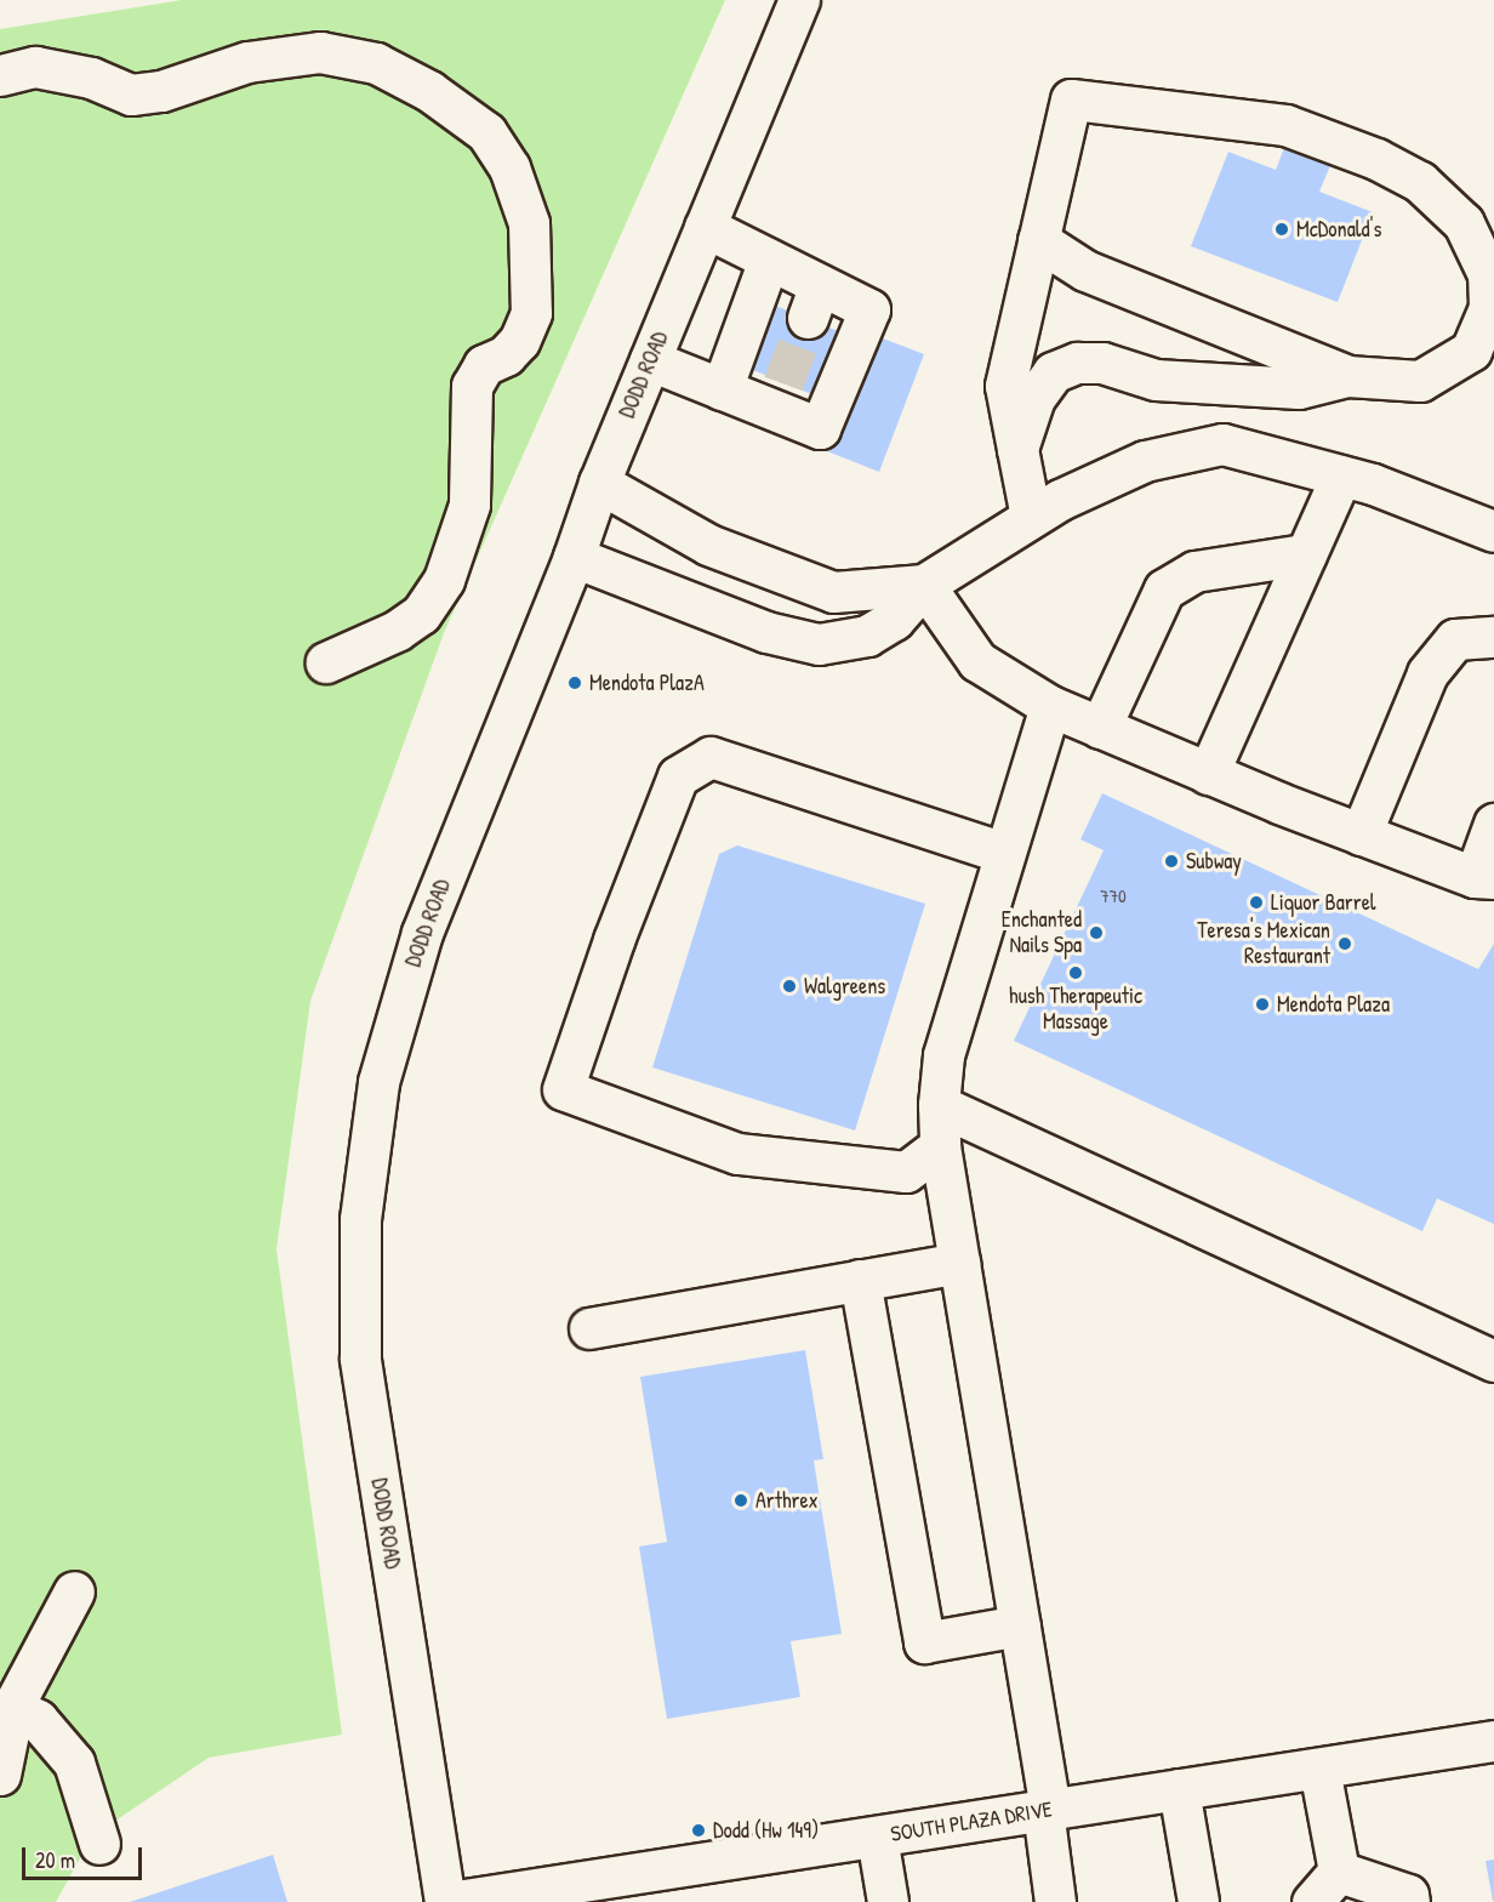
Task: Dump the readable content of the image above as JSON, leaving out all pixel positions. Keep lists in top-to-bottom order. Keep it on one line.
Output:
{"streets":{"main road":["DODD ROAD","SOUTH PLAZA DRIVE"]},"crossings":[["DODD ROAD","SOUTH PLAZA DRIVE"]],"places":["McDonald's","Mendota PlazA","Subway","Liquor Barrel","Enchanted Nails Spa","Teresa's Mexican Restaurant","hush Therapeutic Massage","Walgreens","Mendota Plaza","Arthrex","Dodd (Hw 149)"],"house_numbers":["770"],"scale_bar":"20 m"}
